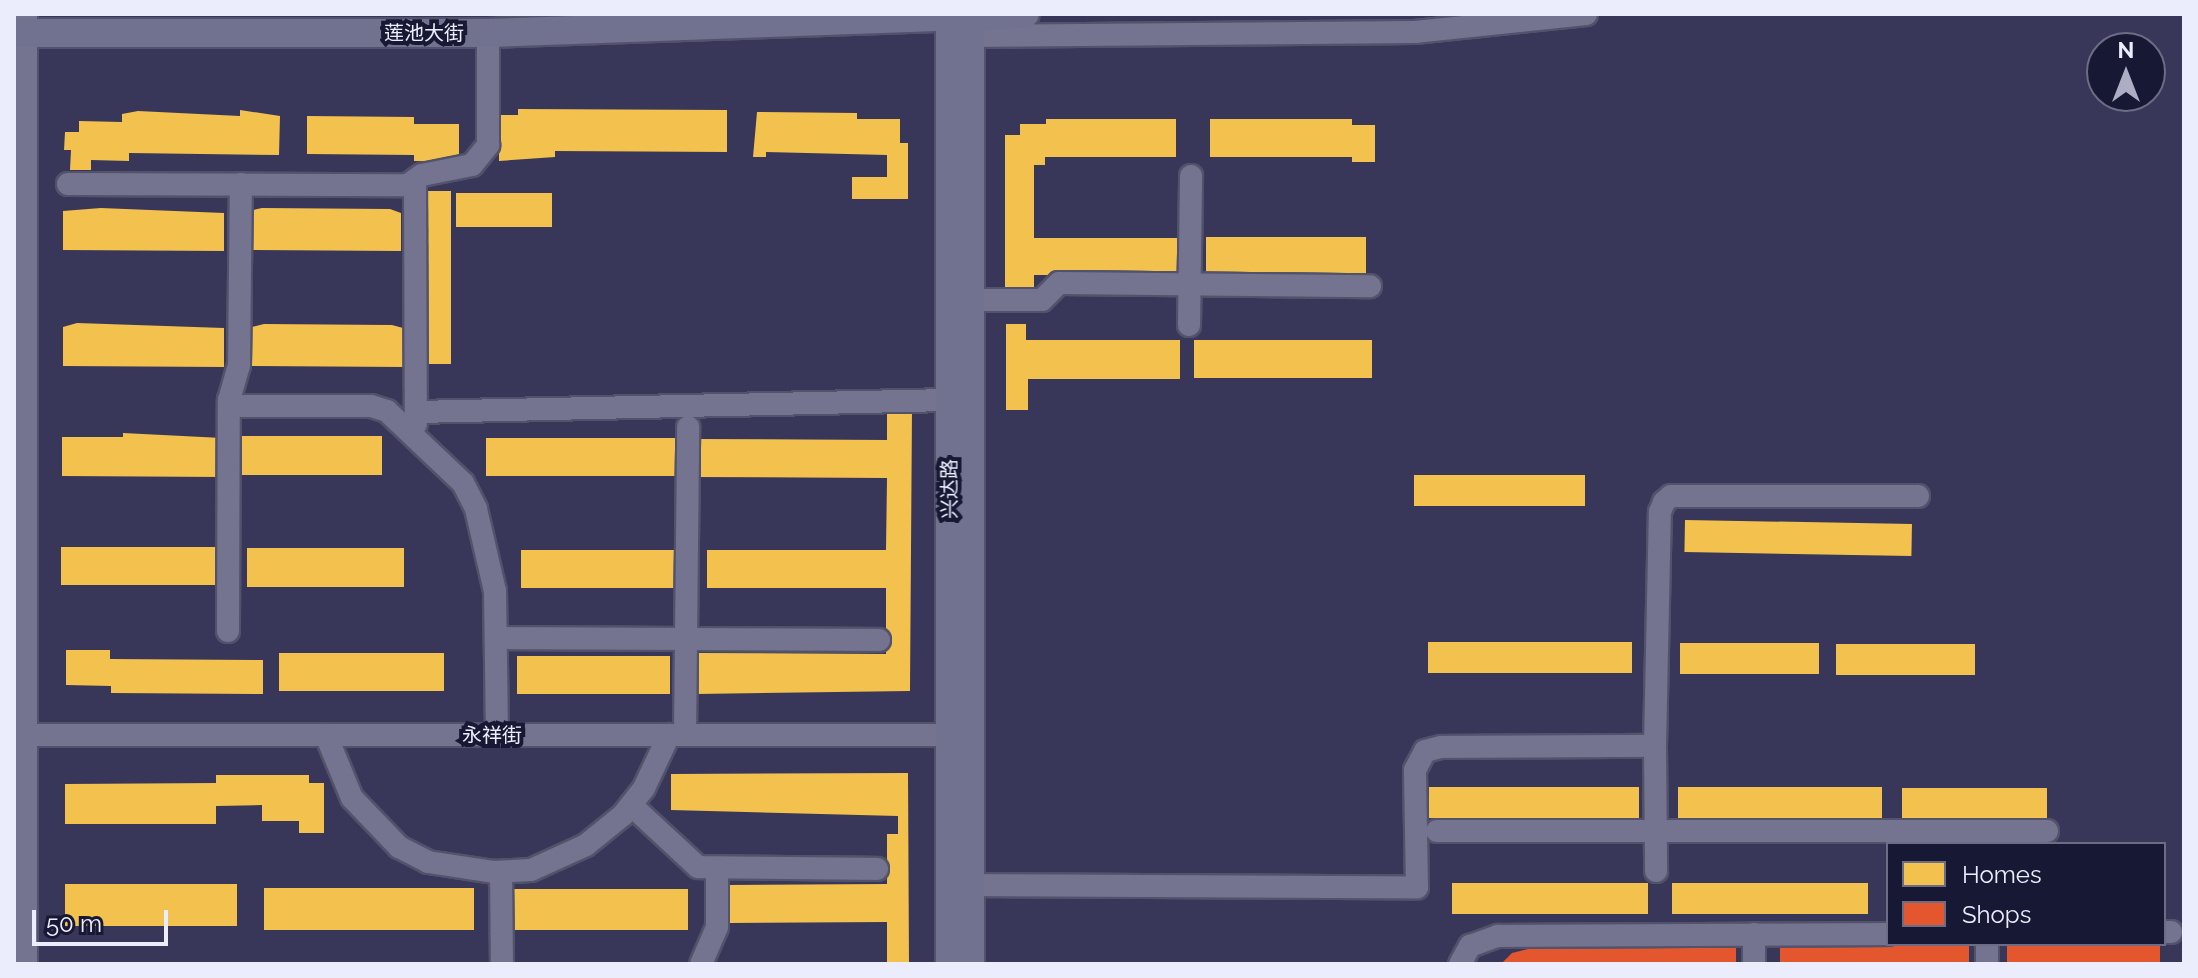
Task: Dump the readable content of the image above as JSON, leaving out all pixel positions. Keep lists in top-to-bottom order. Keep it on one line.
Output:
{"streets":{"main road":["莲池大街","兴达路"],"street":["永祥街"]},"crossings":[["莲池大街","兴达路"],["兴达路","永祥街"]],"legend":["Homes","Shops"],"scale_bar":"50 m","north":"top"}
